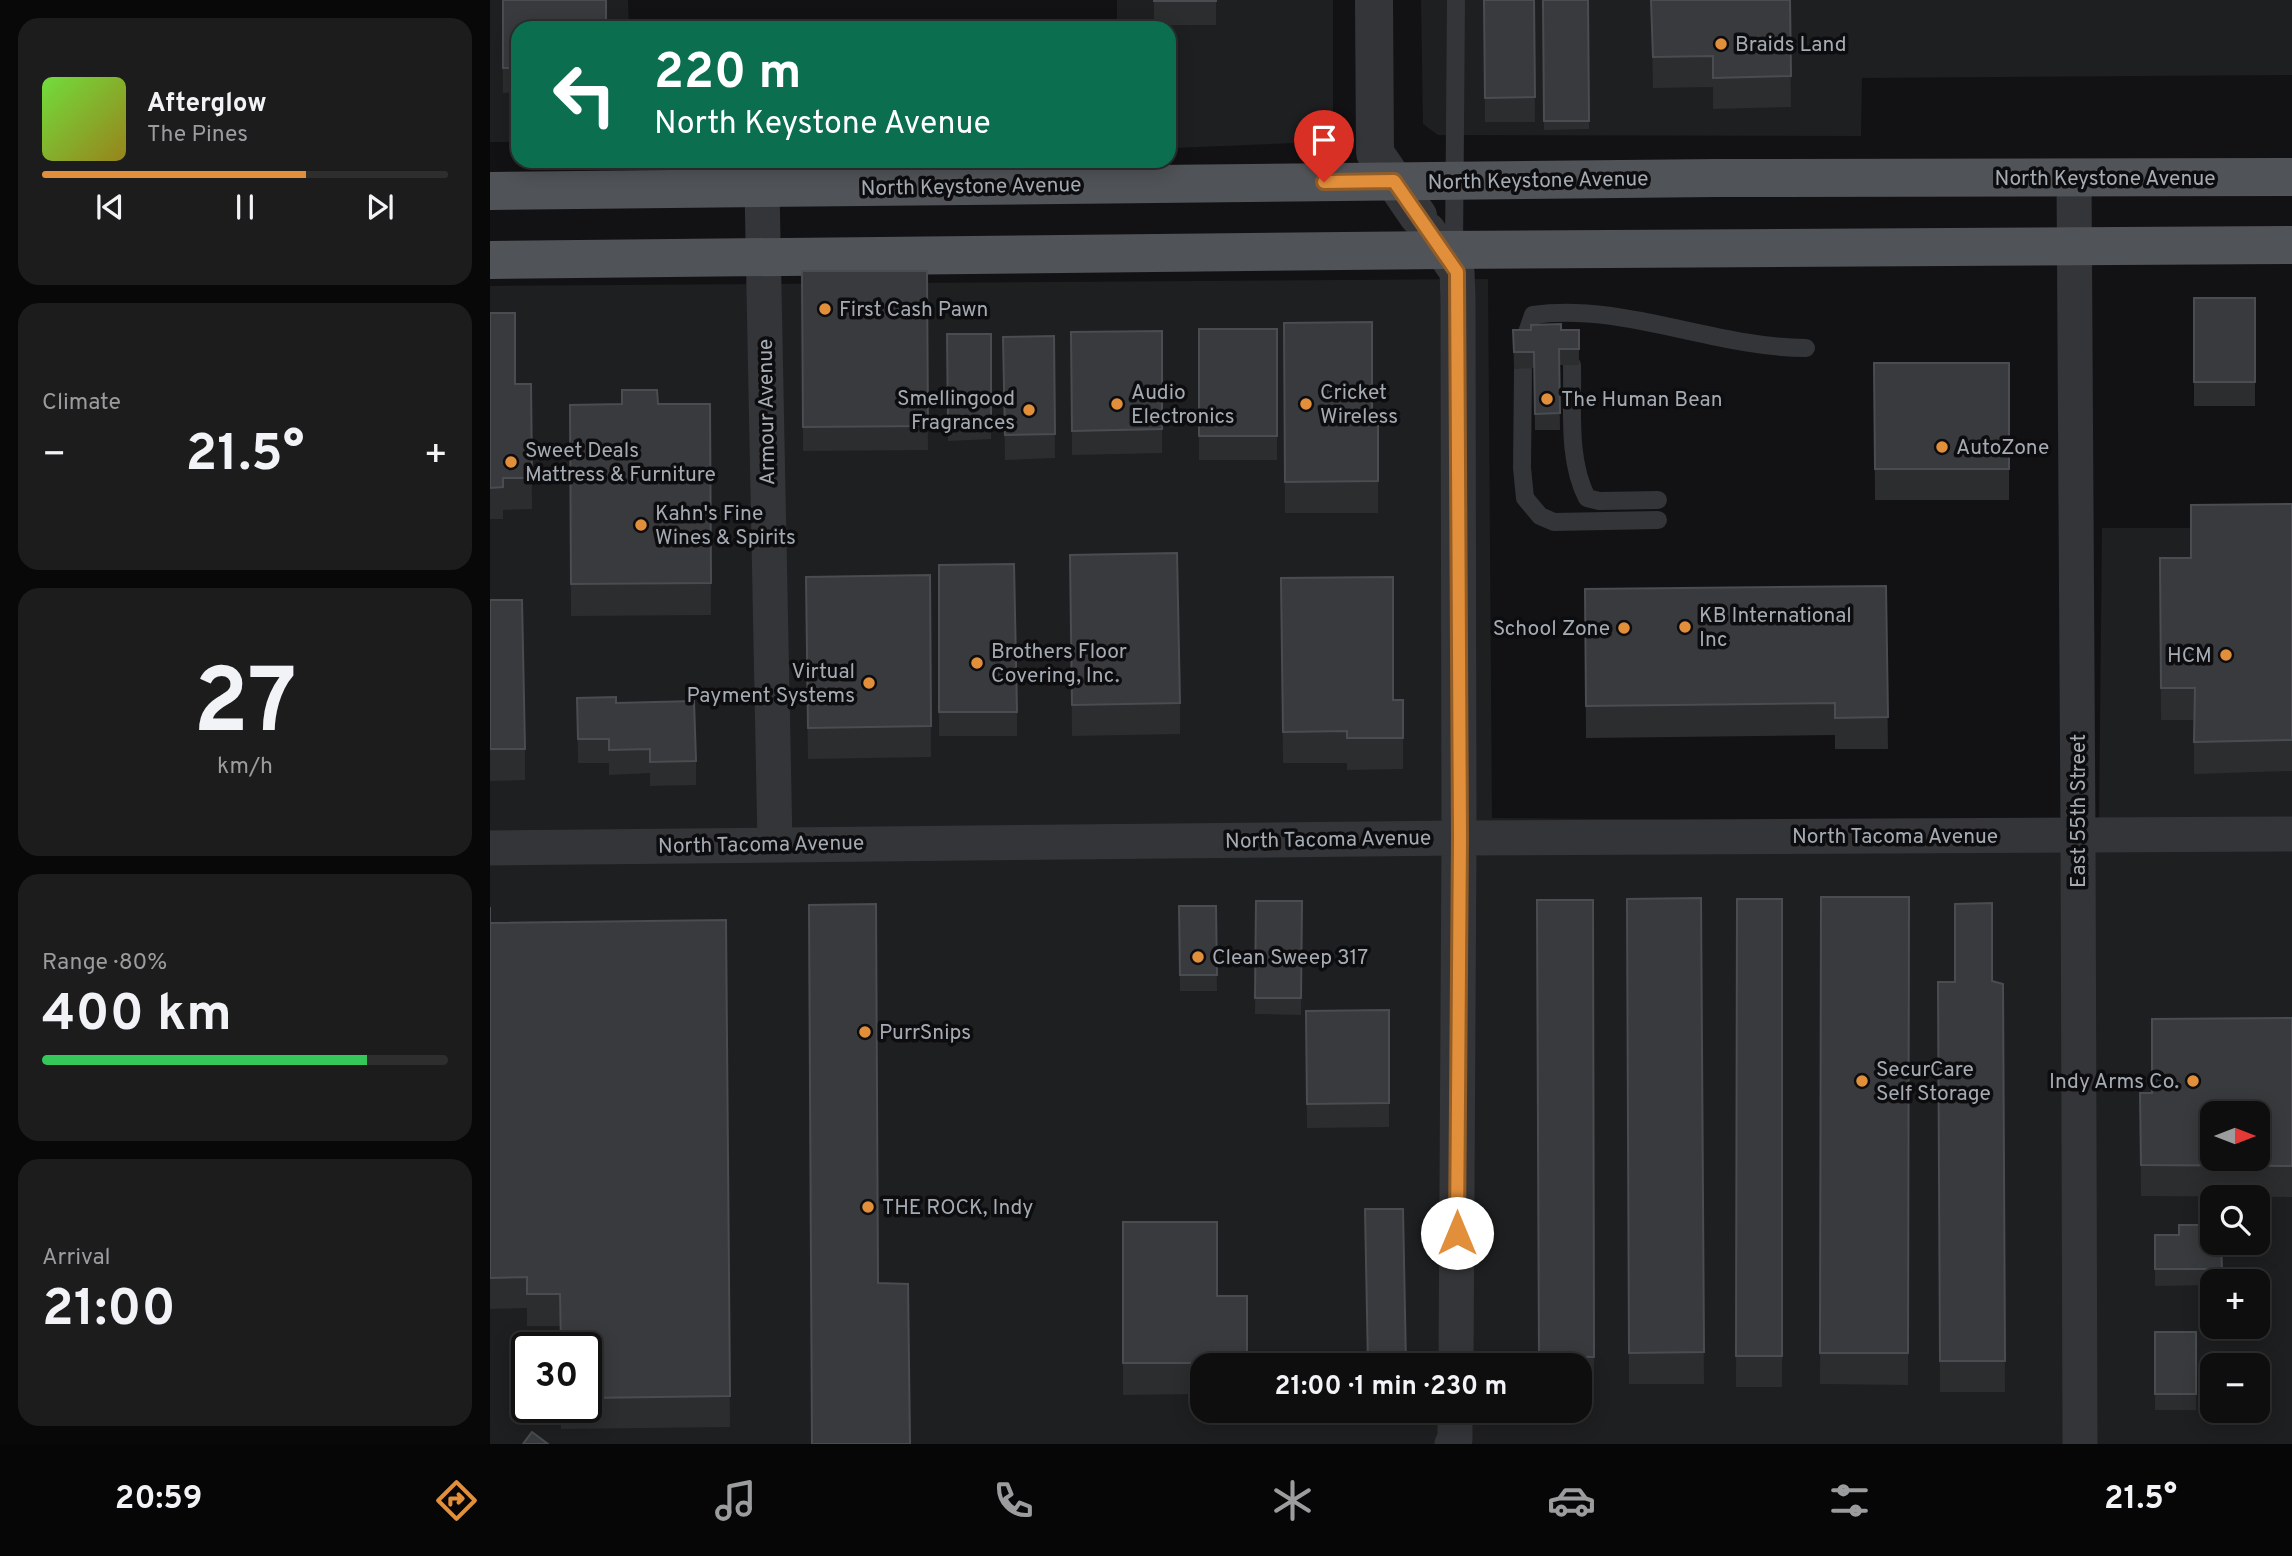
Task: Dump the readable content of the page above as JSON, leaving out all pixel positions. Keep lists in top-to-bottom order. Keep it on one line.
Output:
{"streets":{"main road":["North Keystone Avenue"],"street":["Armour Avenue","East 55th Street","North Tacoma Avenue"]},"crossings":[["North Keystone Avenue","Armour Avenue"],["North Keystone Avenue","East 55th Street"],["Armour Avenue","North Tacoma Avenue"],["East 55th Street","North Tacoma Avenue"]],"places":["Braids Land","First Cash Pawn","The Human Bean","Audio Electronics","Cricket Wireless","Smellingood Fragrances","AutoZone","Sweet Deals Mattress & Furniture","Kahn's Fine Wines & Spirits","KB International Inc","School Zone","HCM","Brothers Floor Covering, Inc.","Virtual Payment Systems","Clean Sweep 317","PurrSnips","SecurCare Self Storage","Indy Arms Co.","THE ROCK, Indy"],"north":"right","page":{"turn":["220 m","North Keystone Avenue"],"song":["Afterglow","The Pines"],"tile":["Climate",["27","km/h"],["Range · 80%","400 km"],["Arrival","21:00"]],"heat":["−","21.5°","+"],"map_buttons":["+","−"],"limit":"30","trip":"21:00 · 1 min · 230 m","tabs":["20:59","21.5°"]}}
